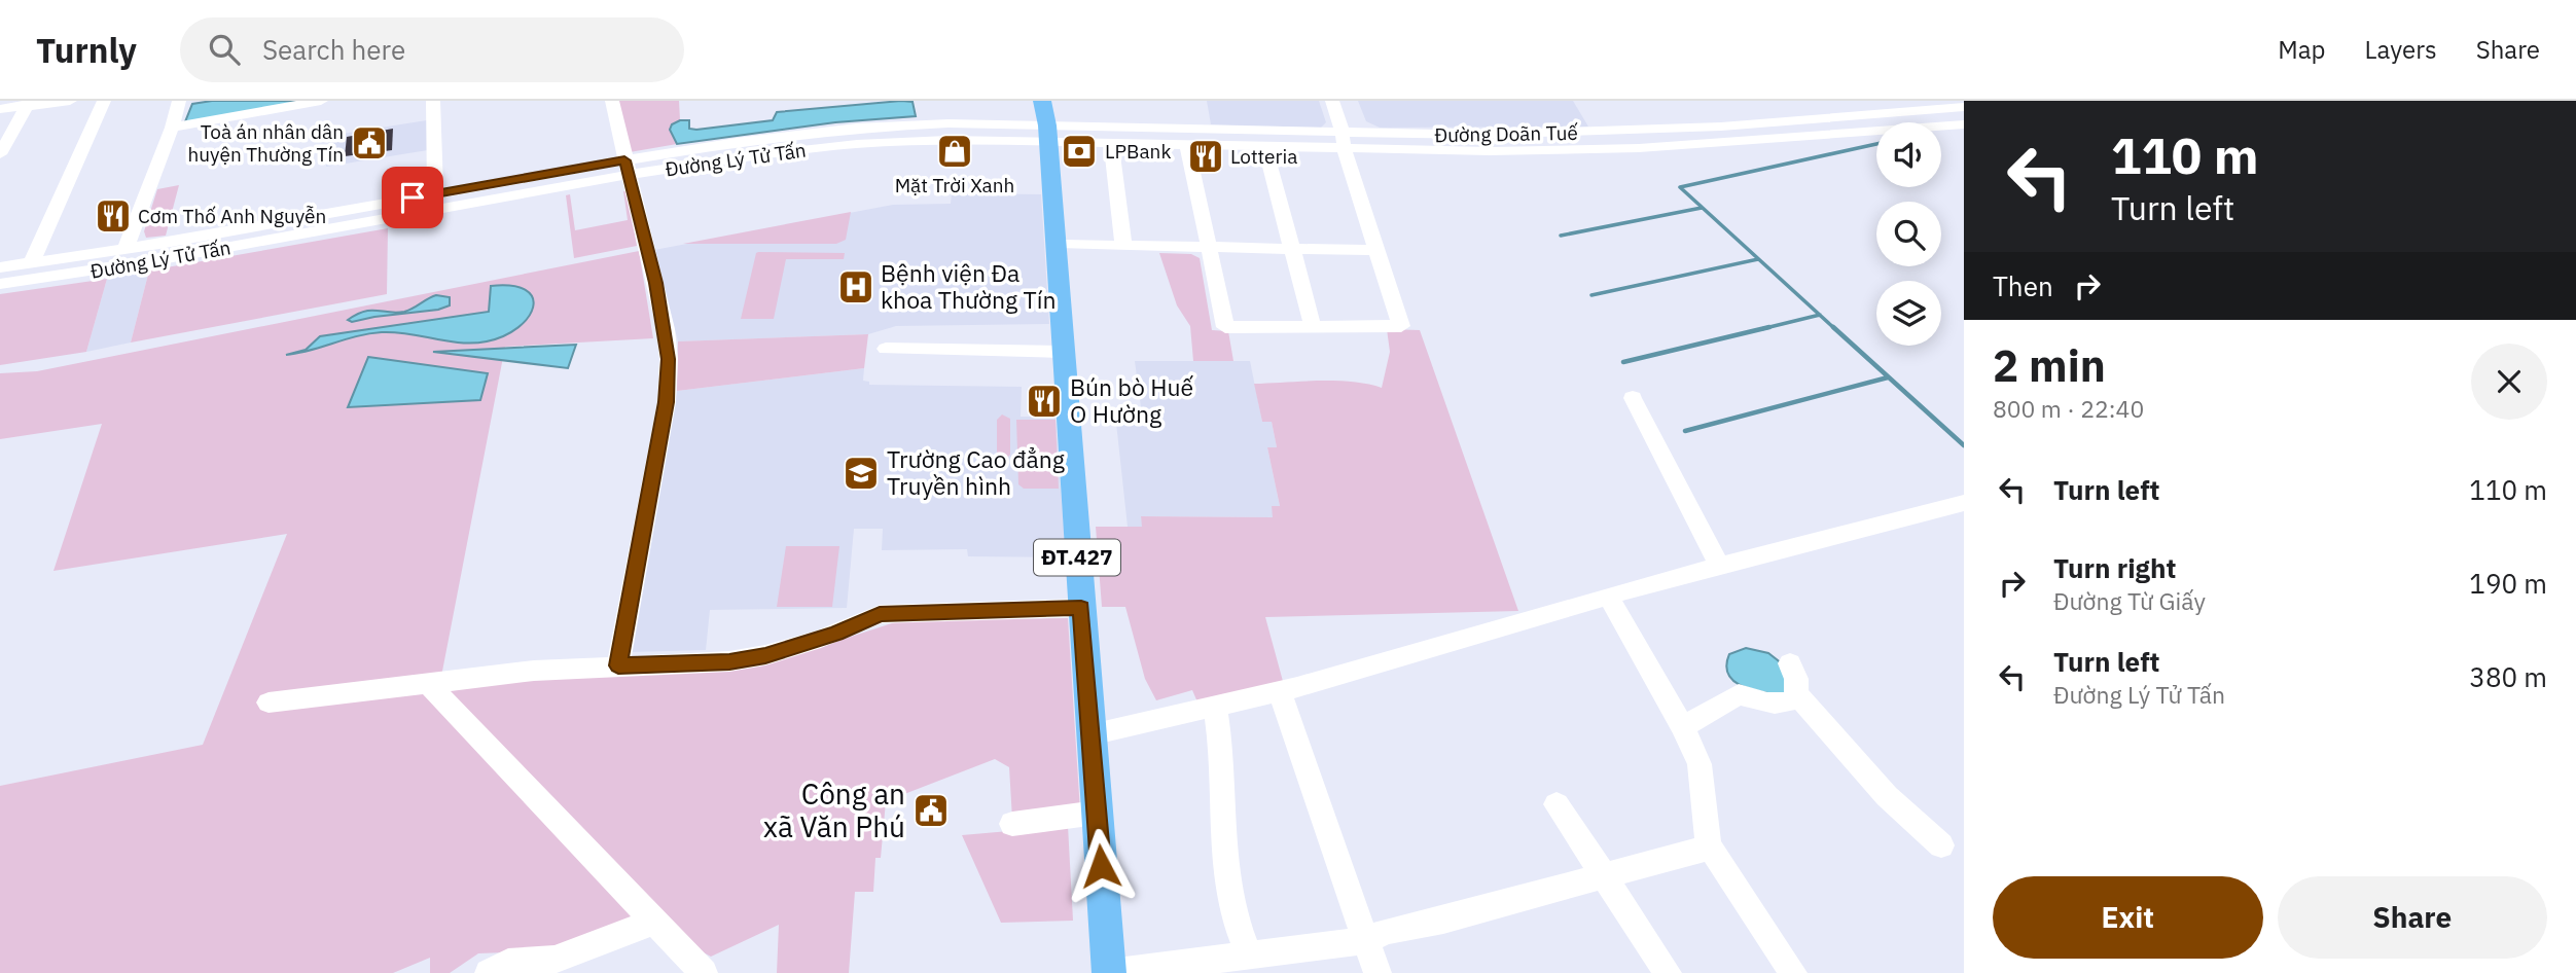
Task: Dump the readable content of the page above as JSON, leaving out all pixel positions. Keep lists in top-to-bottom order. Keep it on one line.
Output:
{"streets":{"main road":["ĐT.427"],"street":["Đường Doãn Tuế","Đường Lý Tử Tấn"]},"crossings":[["Đường Doãn Tuế","Đường Lý Tử Tấn"],["Đường Doãn Tuế","ĐT.427"],["Đường Lý Tử Tấn","ĐT.427"]],"places":{"public building":["Toà án nhân dân huyện Thường Tín","Công an xã Văn Phú"],"shop":["Mặt Trời Xanh"],"bank":["LPBank"],"restaurant":["Lotteria","Cơm Thố Anh Nguyễn","Bún bò Huế O Hường"],"hospital":["Bệnh viện Đa khoa Thường Tín"],"school or university":["Trường Cao đẳng Truyền hình"]},"page":{"header":"Turnly","search":"Search here","nav":["Map","Layers","Share"],"turn":["110 m","Turn left"],"then":"Then","heading":["2 min","800 m · 22:40"],"list":[{"name":"Turn left","value":"110 m"},{"name":"Turn right","note":"Đường Từ Giấy","value":"190 m"},{"name":"Turn left","note":"Đường Lý Tử Tấn","value":"380 m"}],"buttons":["Exit","Share"]}}
